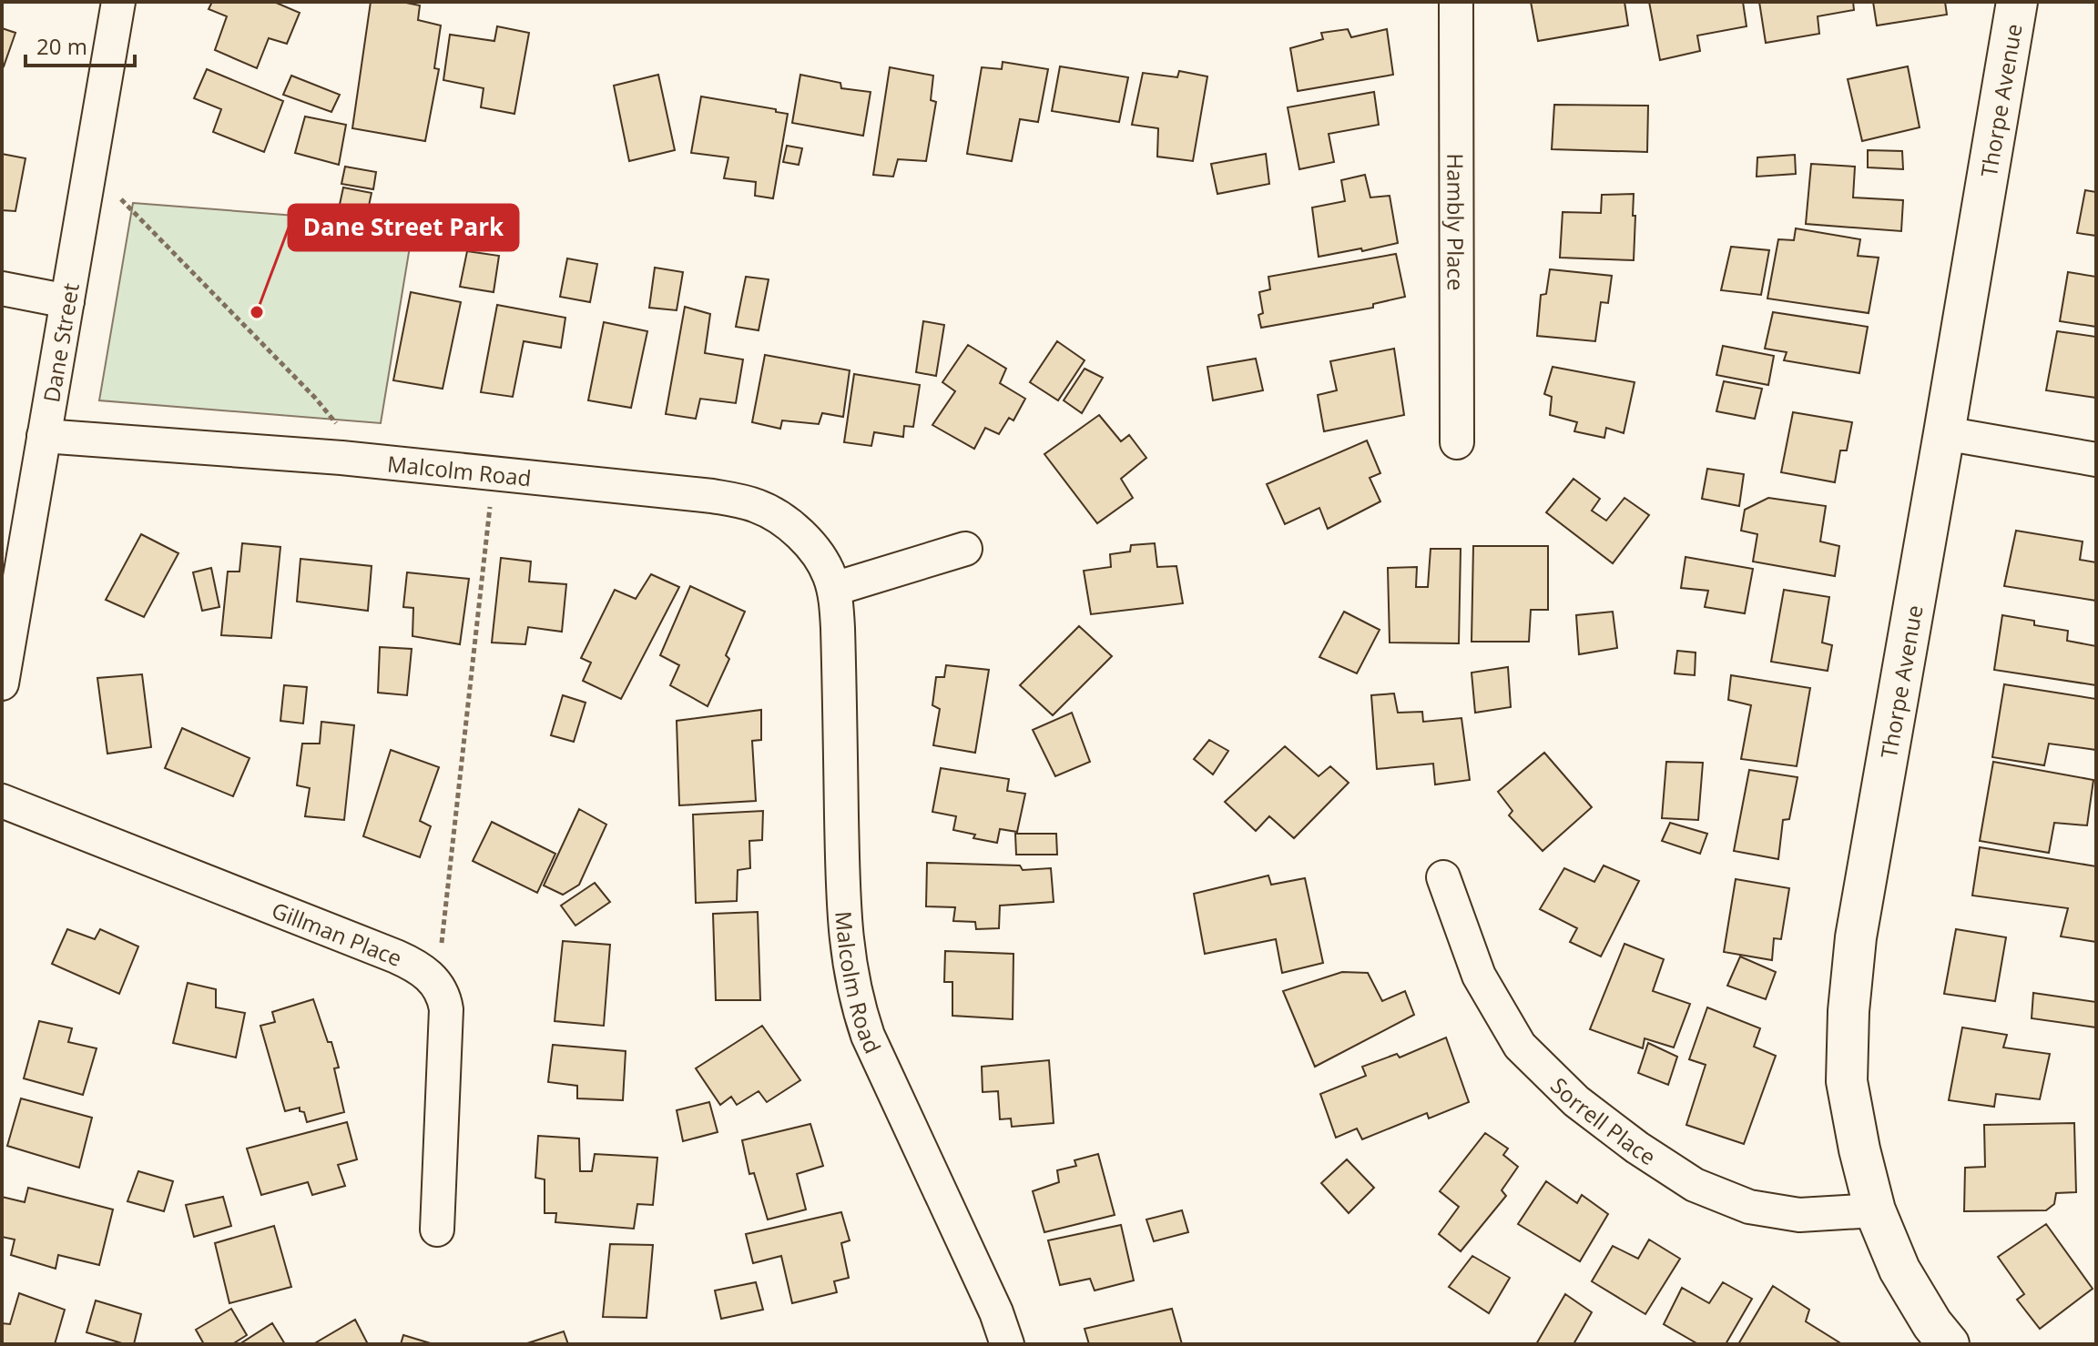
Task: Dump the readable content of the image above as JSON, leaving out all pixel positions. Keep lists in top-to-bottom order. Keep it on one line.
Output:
{"streets":{"street":["Thorpe Avenue","Hambly Place","Dane Street","Malcolm Road","Gillman Place","Sorrell Place"]},"crossings":[["Thorpe Avenue","Sorrell Place"],["Dane Street","Malcolm Road"]],"places":["Dane Street Park"],"scale_bar":"20 m"}
